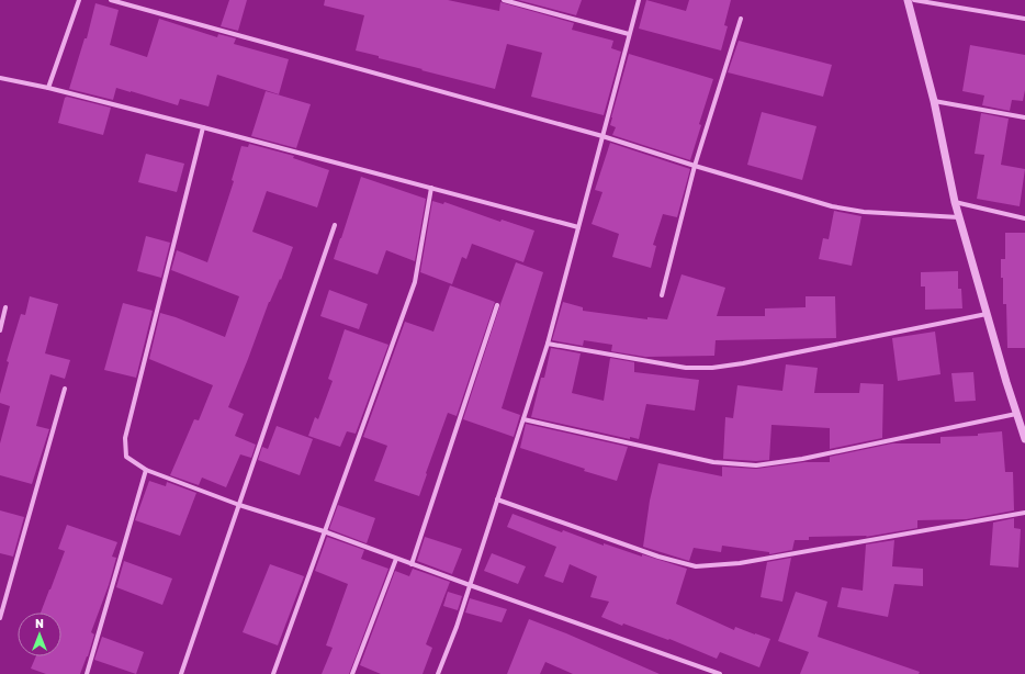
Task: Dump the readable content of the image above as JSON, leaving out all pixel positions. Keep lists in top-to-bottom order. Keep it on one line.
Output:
{"north":"top"}
